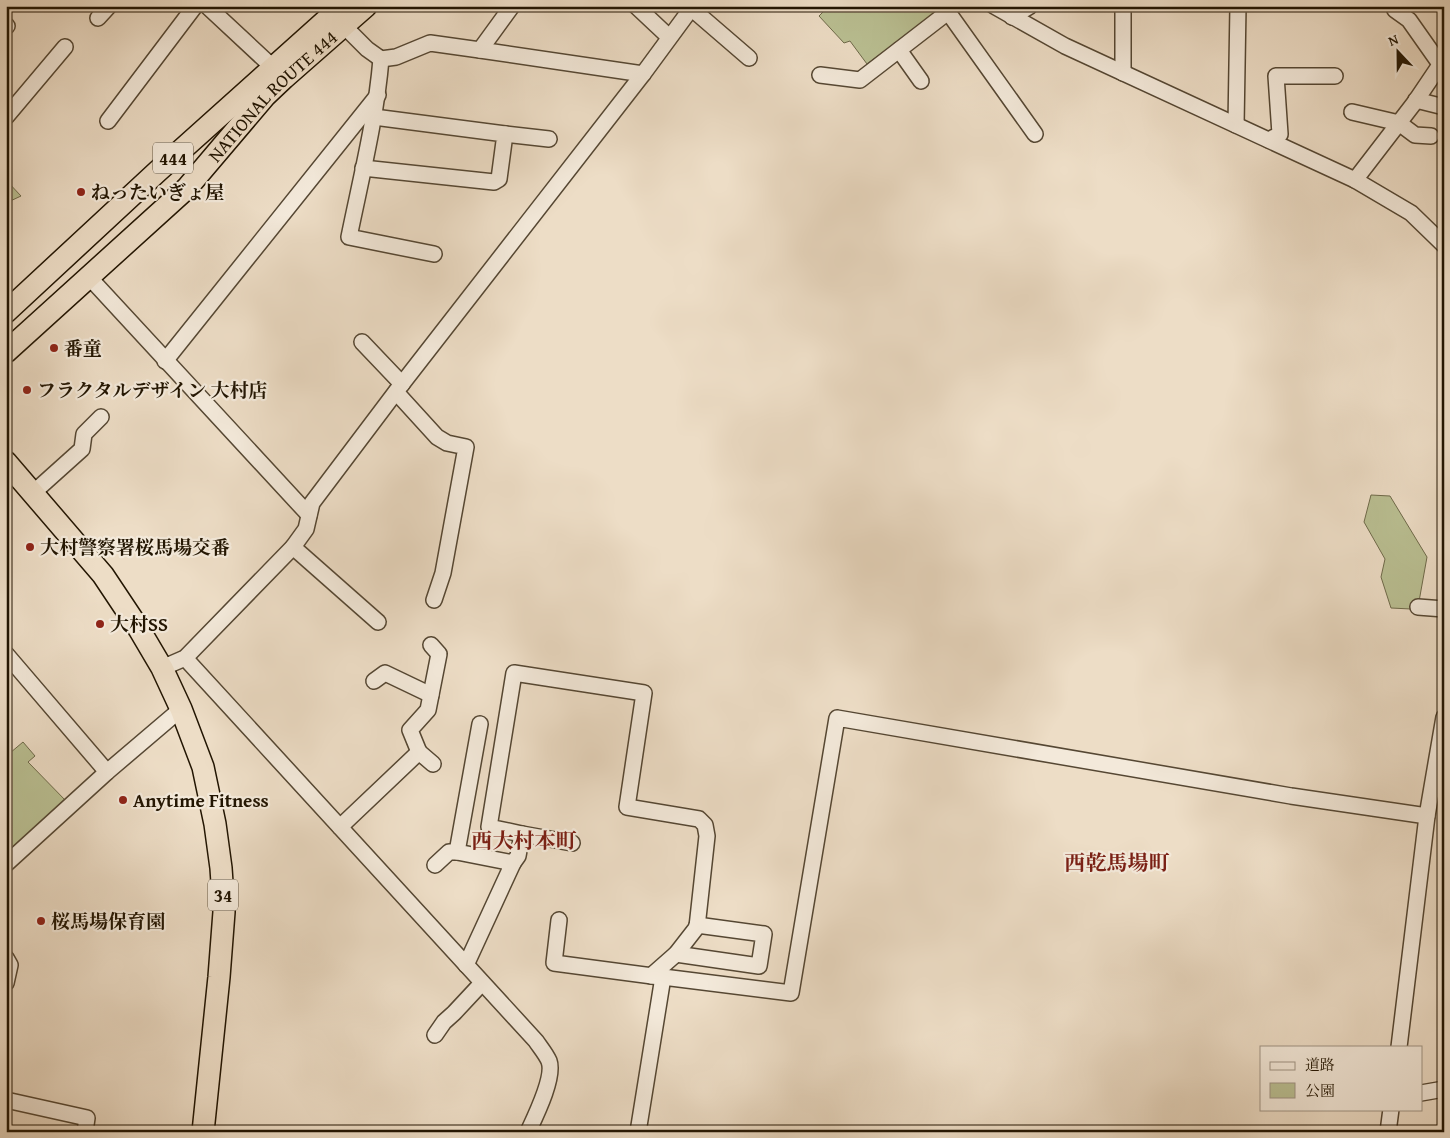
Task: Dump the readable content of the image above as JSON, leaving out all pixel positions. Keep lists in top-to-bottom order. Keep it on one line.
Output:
{"streets":{"highway":["NATIONAL ROUTE 444","444","34"]},"districts":["西大村本町","西乾馬場町"],"places":["ねったいぎょ屋","番童","フラクタルデザイン 大村店","大村警察署桜馬場交番","大村SS","Anytime Fitness","桜馬場保育園"],"legend":["道路","公園"],"north":"top"}
